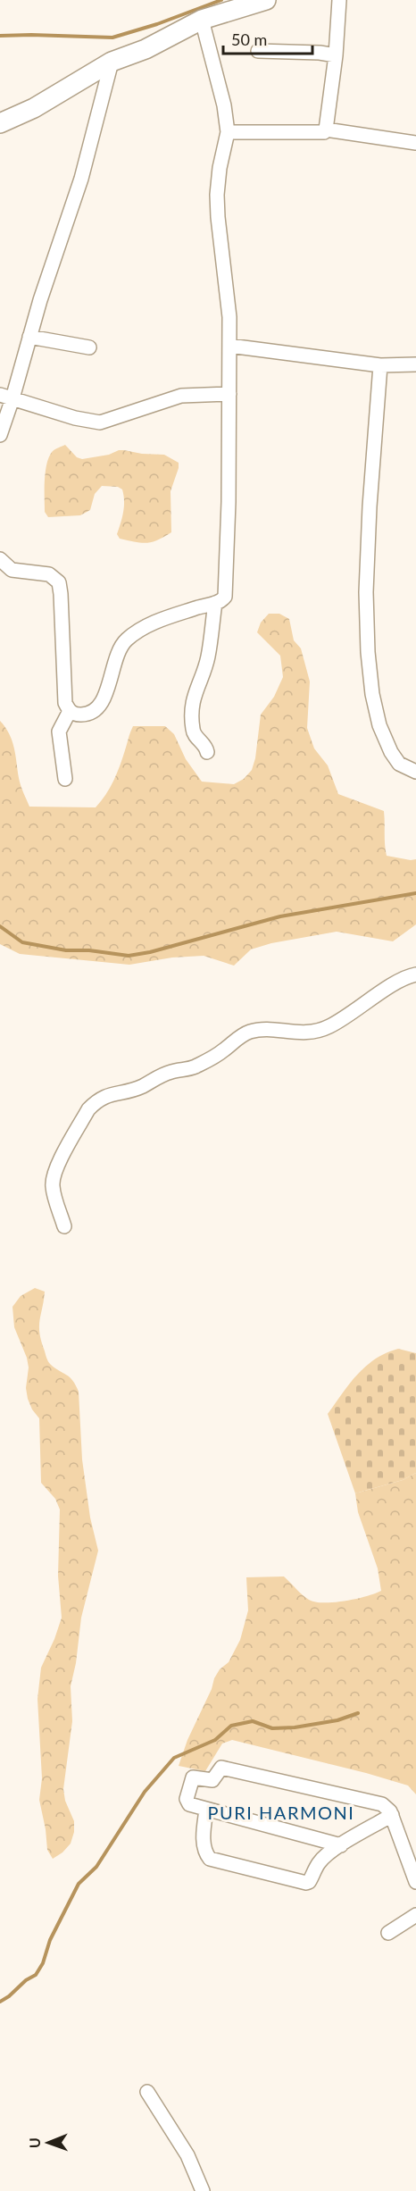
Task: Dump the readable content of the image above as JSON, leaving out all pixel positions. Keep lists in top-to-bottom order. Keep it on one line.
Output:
{"districts":["PURI HARMONI"],"scale_bar":"50 m","north":"left"}
